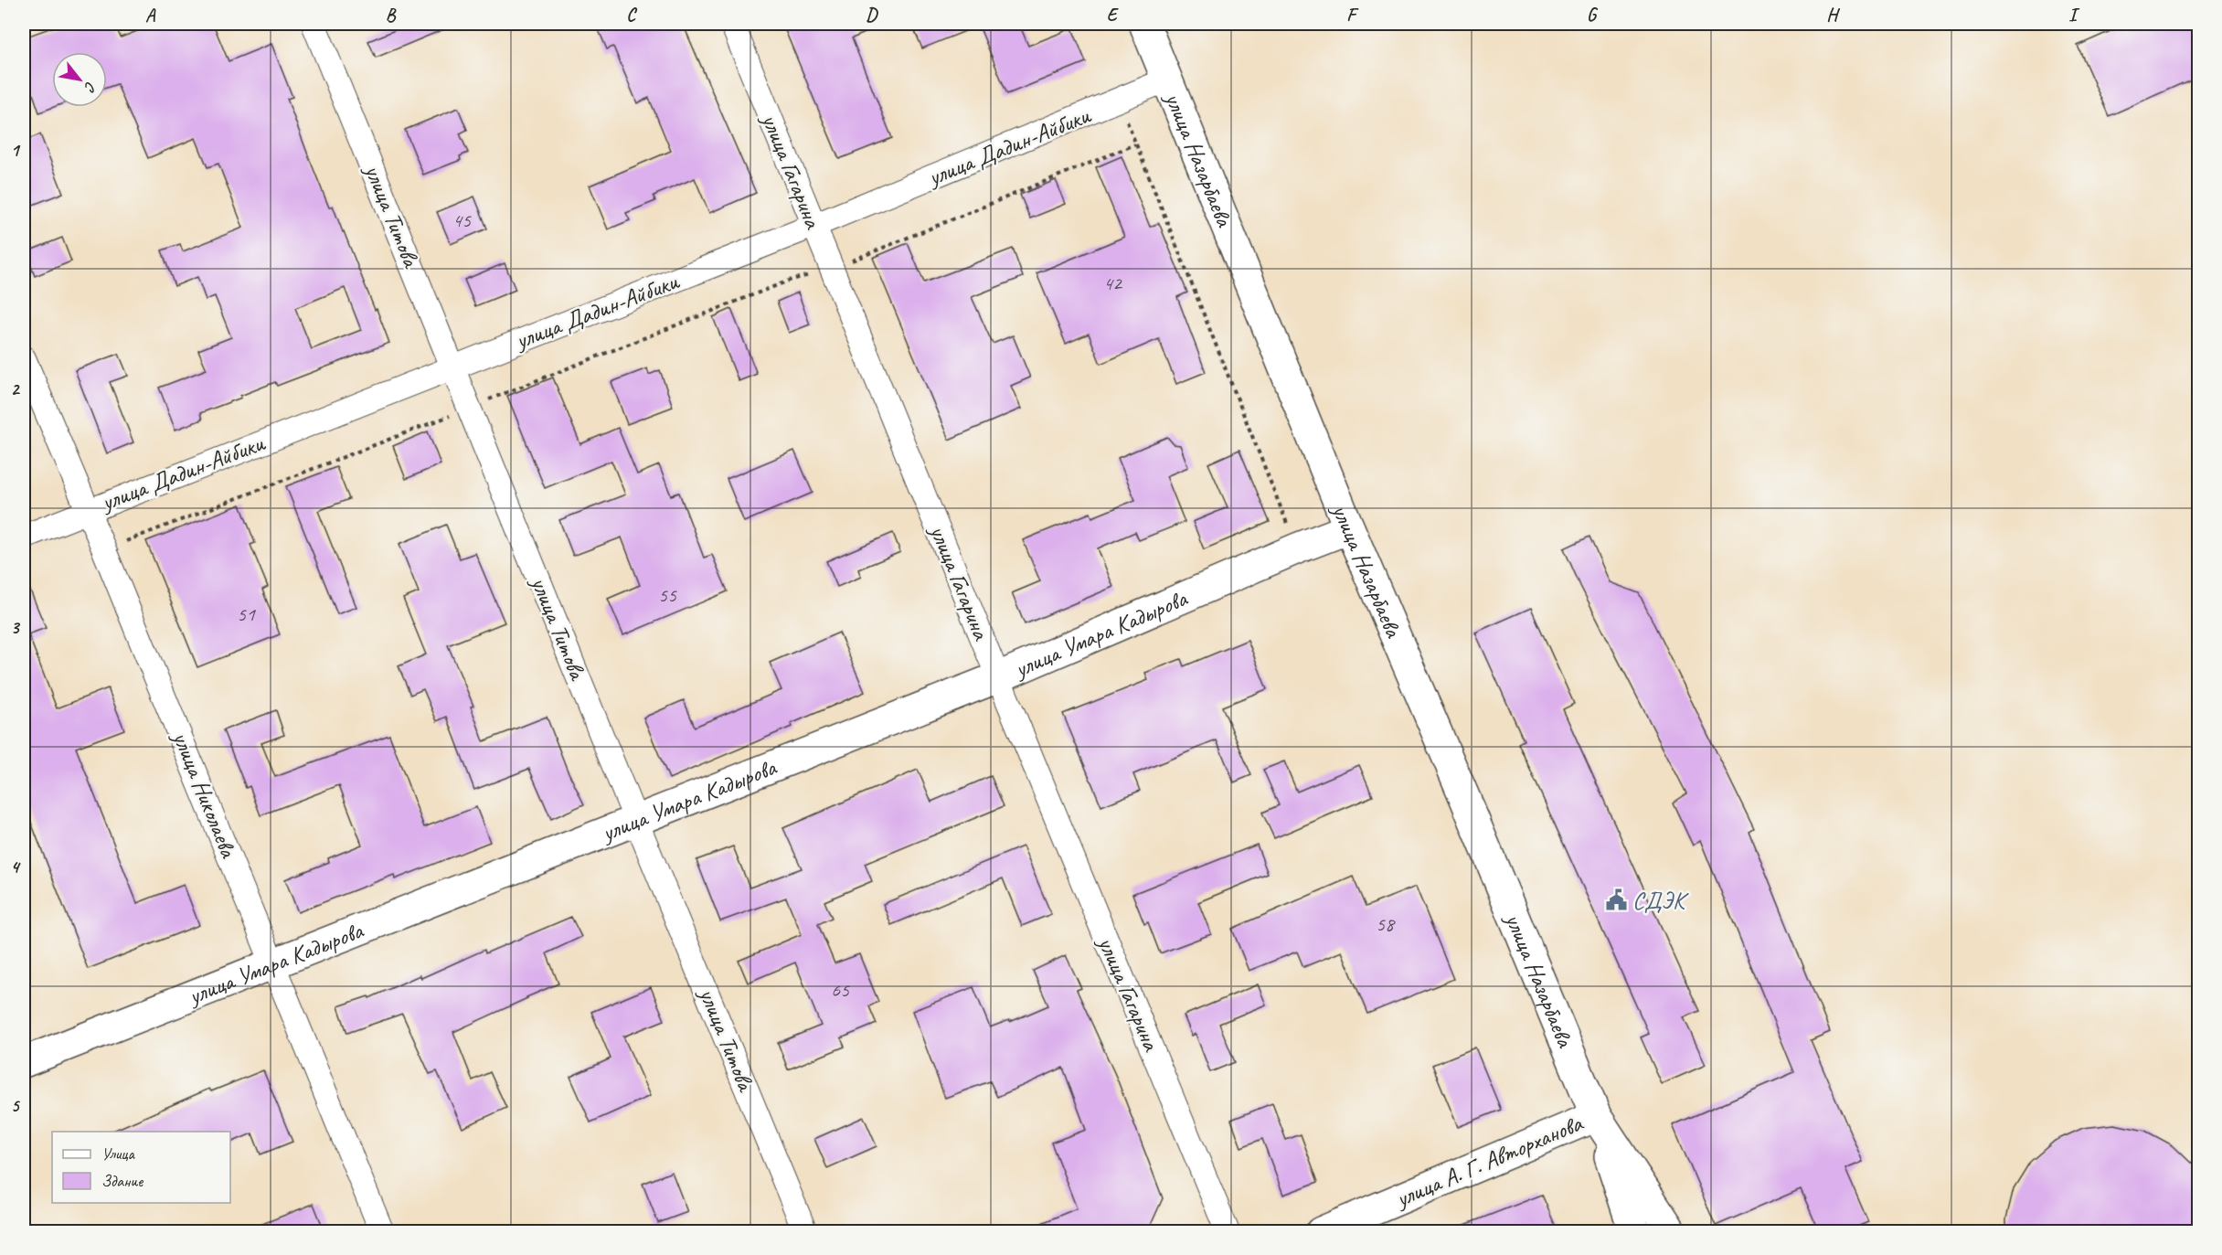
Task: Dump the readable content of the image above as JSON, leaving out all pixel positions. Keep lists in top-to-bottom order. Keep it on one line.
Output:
{"streets":{"street":["улица Дадин-Айбики","улица Назарбаева","улица Гагарина","улица Титова","улица Умара Кадырова","улица Николаева","улица А. Г. Авторханова"]},"crossings":[["улица Дадин-Айбики","улица Назарбаева"],["улица Дадин-Айбики","улица Гагарина"],["улица Дадин-Айбики","улица Титова"],["улица Дадин-Айбики","улица Николаева"],["улица Назарбаева","улица Умара Кадырова"],["улица Назарбаева","улица А. Г. Авторханова"],["улица Гагарина","улица Умара Кадырова"],["улица Титова","улица Умара Кадырова"],["улица Умара Кадырова","улица Николаева"]],"places":{"public building":["СДЭК"]},"house_numbers":["45","42","55","51","58","65"],"legend":["Улица","Здание"],"north":"bottom right","grid":{"columns":["A","B","C","D","E","F","G","H","I"],"rows":["1","2","3","4","5"]}}
